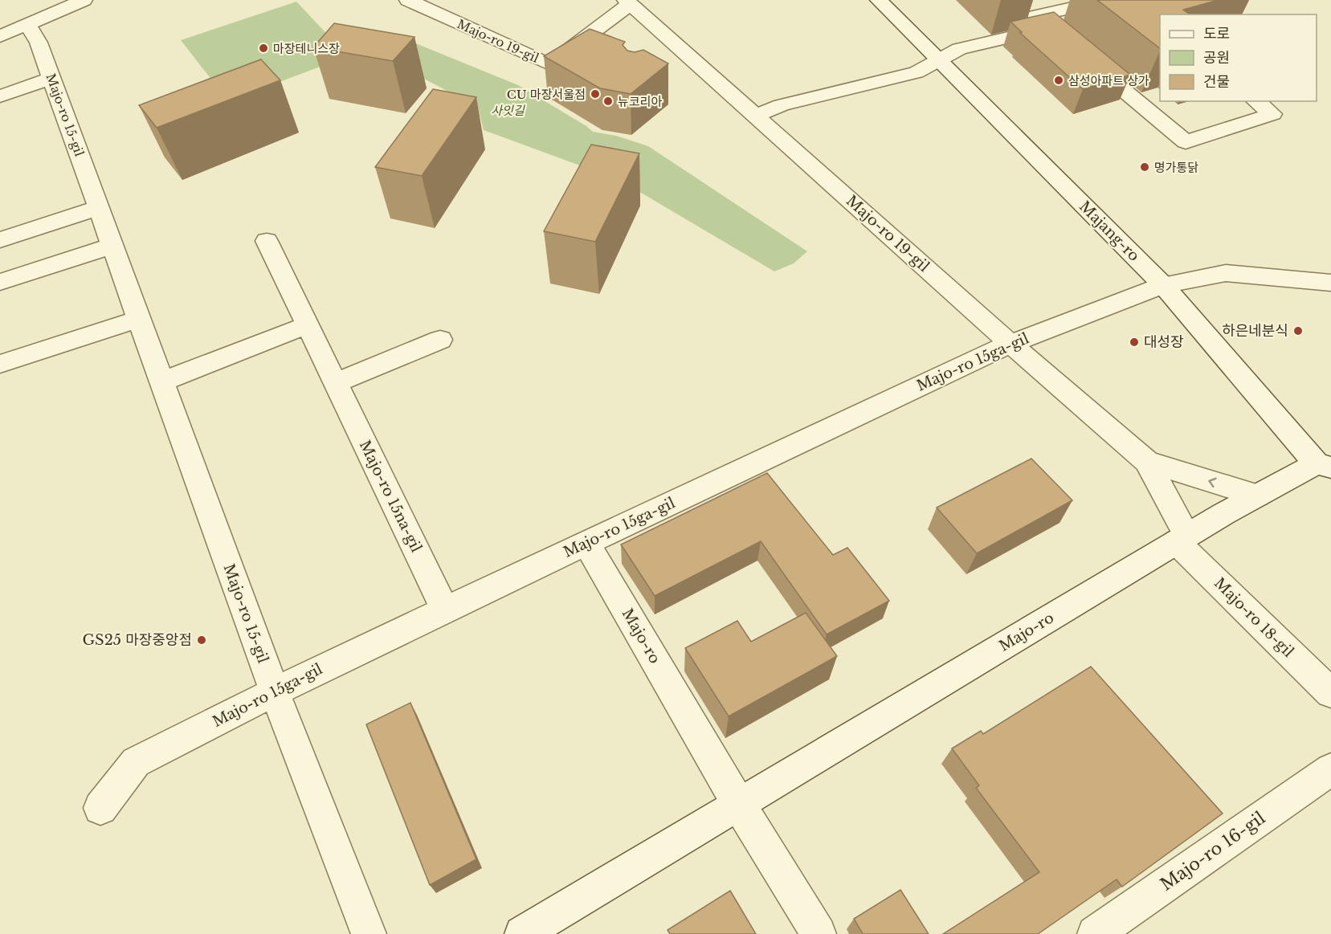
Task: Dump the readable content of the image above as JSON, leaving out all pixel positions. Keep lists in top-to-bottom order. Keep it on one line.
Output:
{"streets":{"street":["Majo-ro 19-gil","Majo-ro 15-gil","Majang-ro","Majo-ro 15ga-gil","Majo-ro 15na-gil","Majo-ro 18-gil","Majo-ro","Majo-ro 16-gil"]},"crossings":[["Majo-ro 19-gil","Majo-ro 15ga-gil"],["Majo-ro 19-gil","Majo-ro 18-gil"],["Majo-ro 15-gil","Majo-ro 15ga-gil"],["Majang-ro","Majo-ro 15ga-gil"],["Majang-ro","Majo-ro"],["Majo-ro 15ga-gil","Majo-ro 15na-gil"],["Majo-ro 15ga-gil","Majo-ro"],["Majo-ro 18-gil","Majo-ro"]],"parks":["사잇길"],"places":["마장테니스장","삼성아파트 상가","CU 마장서울점","뉴코리아","명가통닭","하은네분식","대성장","GS25 마장중앙점"],"legend":["도로","공원","건물"]}
